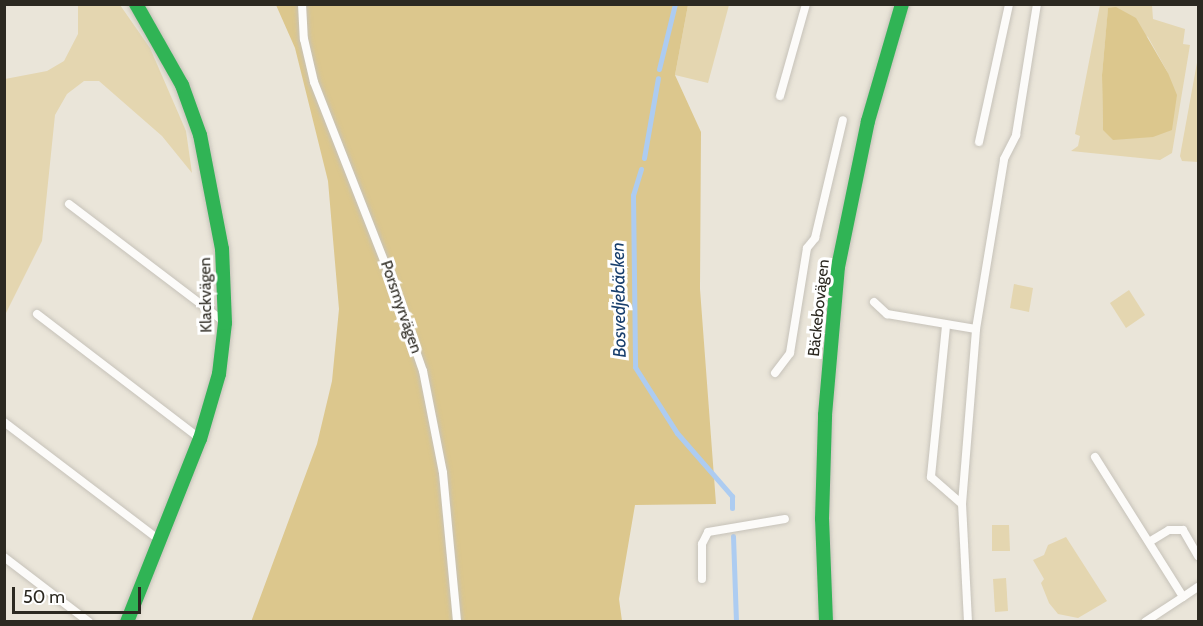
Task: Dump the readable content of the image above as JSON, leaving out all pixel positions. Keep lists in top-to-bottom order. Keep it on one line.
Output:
{"streets":{"street":["Klackvägen","Bäckebovägen"],"lane":["Porsmyrvägen"]},"water":["Bosvedjebäcken"],"scale_bar":"50 m"}
